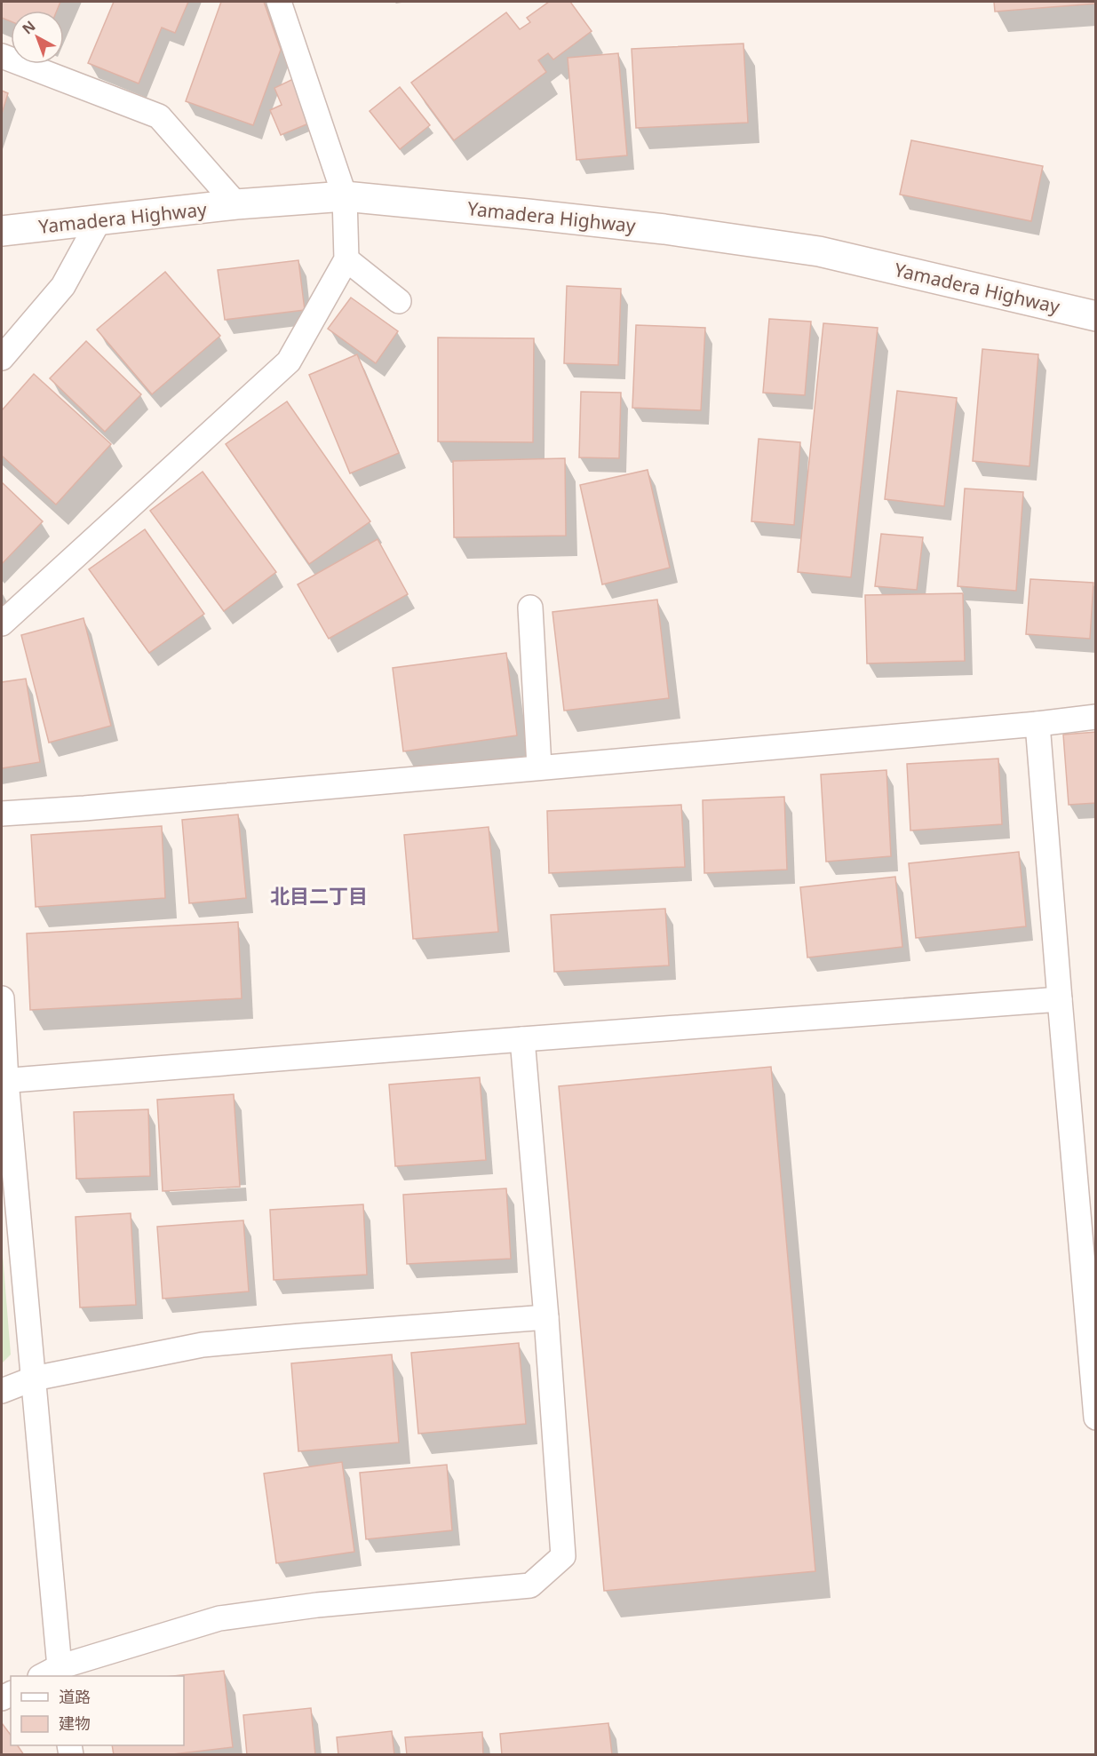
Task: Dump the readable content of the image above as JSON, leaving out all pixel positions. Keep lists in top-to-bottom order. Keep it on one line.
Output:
{"streets":{"main road":["Yamadera Highway"]},"districts":["北目二丁目"],"legend":["道路","建物"],"north":"top left"}
